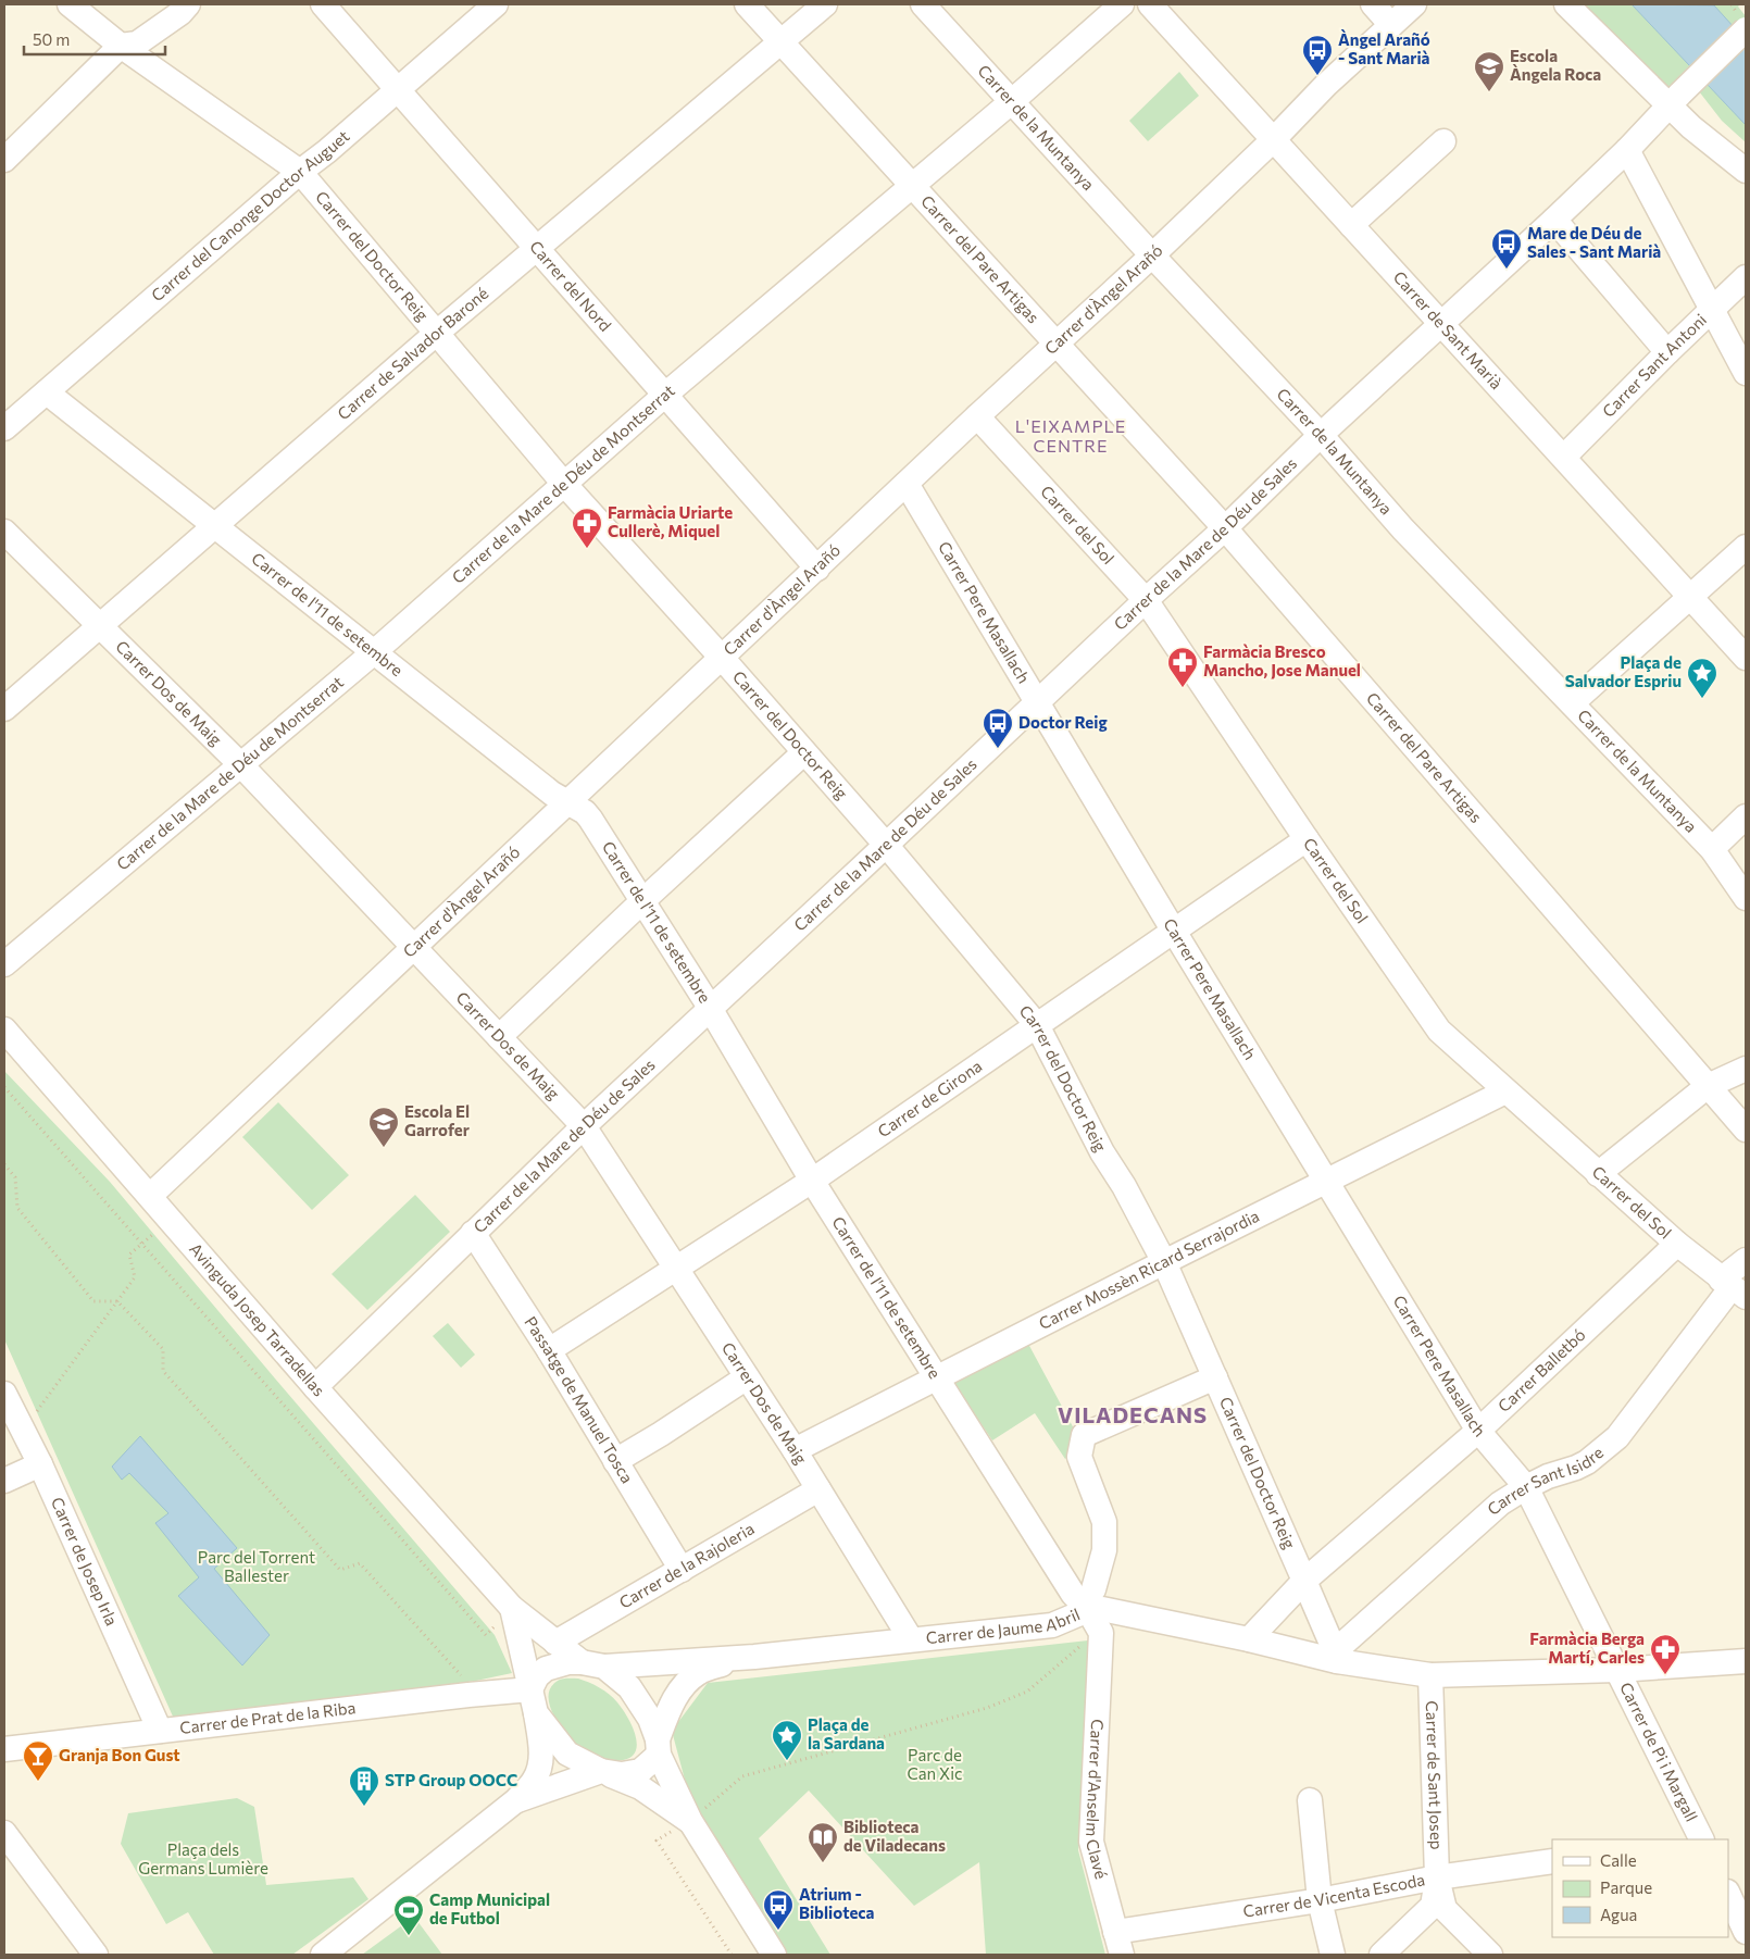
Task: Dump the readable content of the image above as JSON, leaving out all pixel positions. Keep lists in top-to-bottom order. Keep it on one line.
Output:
{"streets":{"street":["Carrer de la Muntanya","Carrer del Canonge Doctor Auguet","Carrer del Doctor Reig","Carrer del Pare Artigas","Carrer del Nord","Carrer d'Àngel Arañó","Carrer de Sant Marià","Carrer de Salvador Baroné","Carrer Sant Antoni","Carrer de la Mare de Déu de Montserrat","Carrer del Sol","Carrer de la Mare de Déu de Sales","Carrer Pere Masallach","Carrer de l'11 de setembre","Carrer Dos de Maig","Carrer de Girona","Carrer Mossèn Ricard Serrajordia","Avinguda Josep Tarradellas","Carrer Balletbó","Passatge de Manuel Tosca","Carrer Sant Isidre","Carrer de Josep Irla","Carrer de la Rajoleria","Carrer de Jaume Abril","Carrer de Prat de la Riba","Carrer de Pi i Margall","Carrer de Sant Josep","Carrer d'Anselm Clavé","Carrer de Vicenta Escoda"]},"crossings":[["Carrer de la Muntanya","Carrer d'Àngel Arañó"],["Carrer de la Muntanya","Carrer de la Mare de Déu de Montserrat"],["Carrer de la Muntanya","Carrer de la Mare de Déu de Sales"],["Carrer del Canonge Doctor Auguet","Carrer del Doctor Reig"],["Carrer del Canonge Doctor Auguet","Carrer del Nord"],["Carrer del Canonge Doctor Auguet","Carrer de l'11 de setembre"],["Carrer del Doctor Reig","Carrer d'Àngel Arañó"],["Carrer del Doctor Reig","Carrer de Salvador Baroné"],["Carrer del Doctor Reig","Carrer de la Mare de Déu de Montserrat"],["Carrer del Doctor Reig","Carrer de la Mare de Déu de Sales"],["Carrer del Doctor Reig","Carrer de Girona"],["Carrer del Doctor Reig","Carrer Mossèn Ricard Serrajordia"],["Carrer del Doctor Reig","Carrer Balletbó"],["Carrer del Doctor Reig","Carrer Sant Isidre"],["Carrer del Doctor Reig","Carrer de Jaume Abril"],["Carrer del Pare Artigas","Carrer d'Àngel Arañó"],["Carrer del Pare Artigas","Carrer de Salvador Baroné"],["Carrer del Pare Artigas","Carrer de la Mare de Déu de Montserrat"],["Carrer del Pare Artigas","Carrer de la Mare de Déu de Sales"],["Carrer del Nord","Carrer d'Àngel Arañó"],["Carrer del Nord","Carrer de Salvador Baroné"],["Carrer del Nord","Carrer de la Mare de Déu de Montserrat"],["Carrer d'Àngel Arañó","Carrer de Sant Marià"],["Carrer d'Àngel Arañó","Carrer del Sol"],["Carrer d'Àngel Arañó","Carrer Pere Masallach"],["Carrer d'Àngel Arañó","Carrer de l'11 de setembre"],["Carrer d'Àngel Arañó","Carrer Dos de Maig"],["Carrer d'Àngel Arañó","Avinguda Josep Tarradellas"],["Carrer de Sant Marià","Carrer Sant Antoni"],["Carrer de Sant Marià","Carrer de la Mare de Déu de Sales"],["Carrer de Salvador Baroné","Carrer de l'11 de setembre"],["Carrer de Salvador Baroné","Carrer Dos de Maig"],["Carrer de la Mare de Déu de Montserrat","Carrer de l'11 de setembre"],["Carrer de la Mare de Déu de Montserrat","Carrer Dos de Maig"],["Carrer del Sol","Carrer de la Mare de Déu de Sales"],["Carrer del Sol","Carrer de Girona"],["Carrer del Sol","Carrer Mossèn Ricard Serrajordia"],["Carrer del Sol","Carrer Balletbó"],["Carrer del Sol","Carrer Sant Isidre"],["Carrer de la Mare de Déu de Sales","Carrer Pere Masallach"],["Carrer de la Mare de Déu de Sales","Carrer de l'11 de setembre"],["Carrer de la Mare de Déu de Sales","Carrer Dos de Maig"],["Carrer de la Mare de Déu de Sales","Avinguda Josep Tarradellas"],["Carrer de la Mare de Déu de Sales","Passatge de Manuel Tosca"],["Carrer Pere Masallach","Carrer de Girona"],["Carrer Pere Masallach","Carrer Mossèn Ricard Serrajordia"],["Carrer Pere Masallach","Carrer Balletbó"],["Carrer Pere Masallach","Carrer Sant Isidre"],["Carrer Pere Masallach","Carrer de Pi i Margall"],["Carrer de l'11 de setembre","Carrer de Girona"],["Carrer de l'11 de setembre","Carrer Mossèn Ricard Serrajordia"],["Carrer de l'11 de setembre","Carrer de Jaume Abril"],["Carrer de l'11 de setembre","Carrer d'Anselm Clavé"],["Carrer Dos de Maig","Carrer de Girona"],["Carrer Dos de Maig","Carrer Mossèn Ricard Serrajordia"],["Carrer Dos de Maig","Carrer de la Rajoleria"],["Carrer Dos de Maig","Carrer de Jaume Abril"],["Carrer de Girona","Passatge de Manuel Tosca"],["Avinguda Josep Tarradellas","Carrer de la Rajoleria"],["Avinguda Josep Tarradellas","Carrer de Jaume Abril"],["Avinguda Josep Tarradellas","Carrer de Prat de la Riba"],["Carrer Balletbó","Carrer de Jaume Abril"],["Passatge de Manuel Tosca","Carrer de la Rajoleria"],["Carrer Sant Isidre","Carrer de Jaume Abril"],["Carrer Sant Isidre","Carrer de Pi i Margall"],["Carrer de Josep Irla","Carrer de Prat de la Riba"],["Carrer de Jaume Abril","Carrer de Prat de la Riba"],["Carrer de Jaume Abril","Carrer d'Anselm Clavé"],["Carrer de Sant Josep","Carrer de Vicenta Escoda"],["Carrer d'Anselm Clavé","Carrer de Vicenta Escoda"]],"districts":["L'EIXAMPLE CENTRE","VILADECANS"],"parks":["Parc del Torrent Ballester","Parc de Can Xic","Plaça dels Germans Lumière"],"places":{"bus stop":["Àngel Arañó - Sant Marià","Mare de Déu de Sales - Sant Marià","Doctor Reig","Atrium - Biblioteca"],"school or university":["Escola Àngela Roca","Escola El Garrofer"],"pharmacy":["Farmàcia Uriarte Cullerè, Miquel","Farmàcia Bresco Mancho, Jose Manuel","Farmàcia Berga Martí, Carles"],"place":["Plaça de Salvador Espriu","Plaça de la Sardana"],"bar":["Granja Bon Gust"],"building":["STP Group OOCC"],"library":["Biblioteca de Viladecans"],"sports":["Camp Municipal de Futbol"]},"legend":["Calle","Parque","Agua"],"scale_bar":"50 m"}
